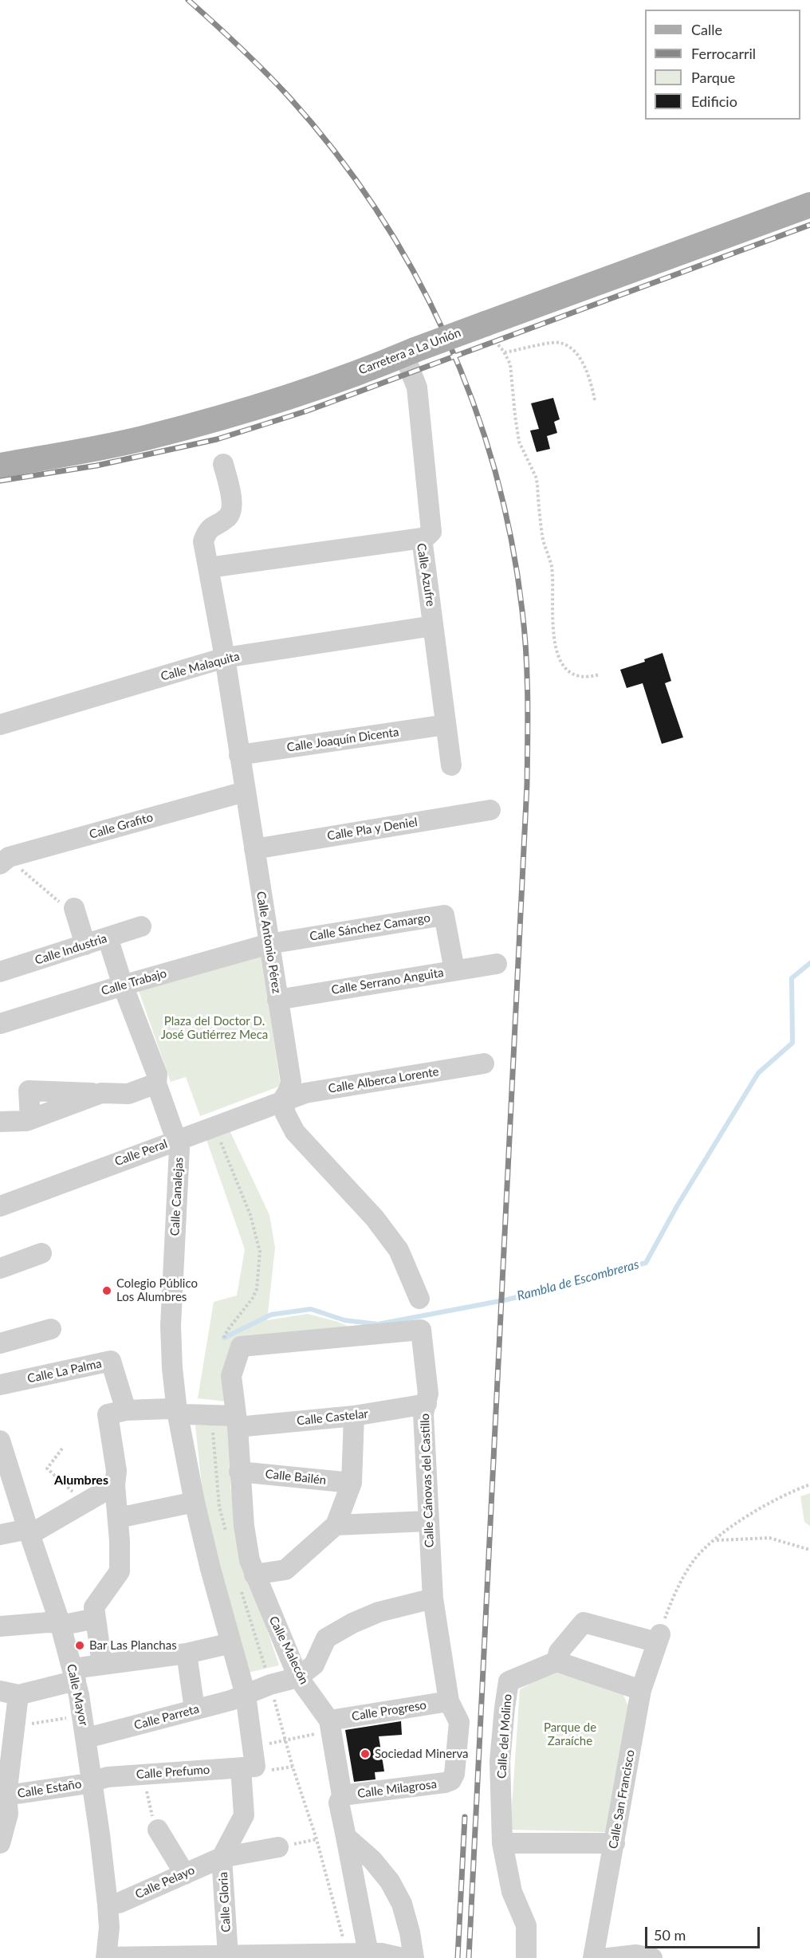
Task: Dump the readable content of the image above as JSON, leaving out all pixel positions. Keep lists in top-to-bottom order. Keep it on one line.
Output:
{"streets":{"main road":["Carretera a La Unión"],"street":["Calle Azufre","Calle Malaquita","Calle Joaquín Dicenta","Calle Grafito","Calle Pla y Deniel","Calle Sánchez Camargo","Calle Antonio Pérez","Calle Industria","Calle Serrano Anguita","Calle Trabajo","Calle Alberca Lorente","Calle Peral","Calle Canalejas","Calle La Palma","Calle Castelar","Calle Bailén","Calle Cánovas del Castillo","Calle Malecón","Calle Mayor","Calle Progreso","Calle Parreta","Calle del Molino","Calle Prefumo","Calle Estaño","Calle Milagrosa","Calle San Francisco","Calle Pelayo","Calle Gloria"]},"crossings":[["Calle Azufre","Calle Malaquita"],["Calle Azufre","Calle Joaquín Dicenta"],["Calle Azufre","Calle Antonio Pérez"],["Calle Malaquita","Calle Antonio Pérez"],["Calle Joaquín Dicenta","Calle Antonio Pérez"],["Calle Grafito","Calle Antonio Pérez"],["Calle Pla y Deniel","Calle Antonio Pérez"],["Calle Sánchez Camargo","Calle Antonio Pérez"],["Calle Sánchez Camargo","Calle Serrano Anguita"],["Calle Sánchez Camargo","Calle Trabajo"],["Calle Antonio Pérez","Calle Serrano Anguita"],["Calle Antonio Pérez","Calle Trabajo"],["Calle Antonio Pérez","Calle Alberca Lorente"],["Calle Antonio Pérez","Calle Peral"],["Calle Industria","Calle Canalejas"],["Calle Trabajo","Calle Canalejas"],["Calle Alberca Lorente","Calle Peral"],["Calle Peral","Calle Canalejas"],["Calle Canalejas","Calle Castelar"],["Calle Castelar","Calle Cánovas del Castillo"],["Calle Castelar","Calle Malecón"],["Calle Bailén","Calle Malecón"],["Calle Cánovas del Castillo","Calle Malecón"],["Calle Cánovas del Castillo","Calle Progreso"],["Calle Cánovas del Castillo","Calle Milagrosa"],["Calle Malecón","Calle Progreso"],["Calle Malecón","Calle Parreta"],["Calle Malecón","Calle Milagrosa"],["Calle Mayor","Calle Parreta"],["Calle Mayor","Calle Prefumo"],["Calle Mayor","Calle Estaño"],["Calle Mayor","Calle Pelayo"],["Calle Prefumo","Calle Estaño"],["Calle Prefumo","Calle Gloria"],["Calle Pelayo","Calle Gloria"]],"districts":["Alumbres"],"water":["Rambla de Escombreras"],"parks":["Plaza del Doctor D. José Gutiérrez Meca","Parque de Zaraíche"],"places":["Colegio Público Los Alumbres","Bar Las Planchas","Sociedad Minerva"],"legend":["Calle","Ferrocarril","Parque","Edificio"],"scale_bar":"50 m"}
